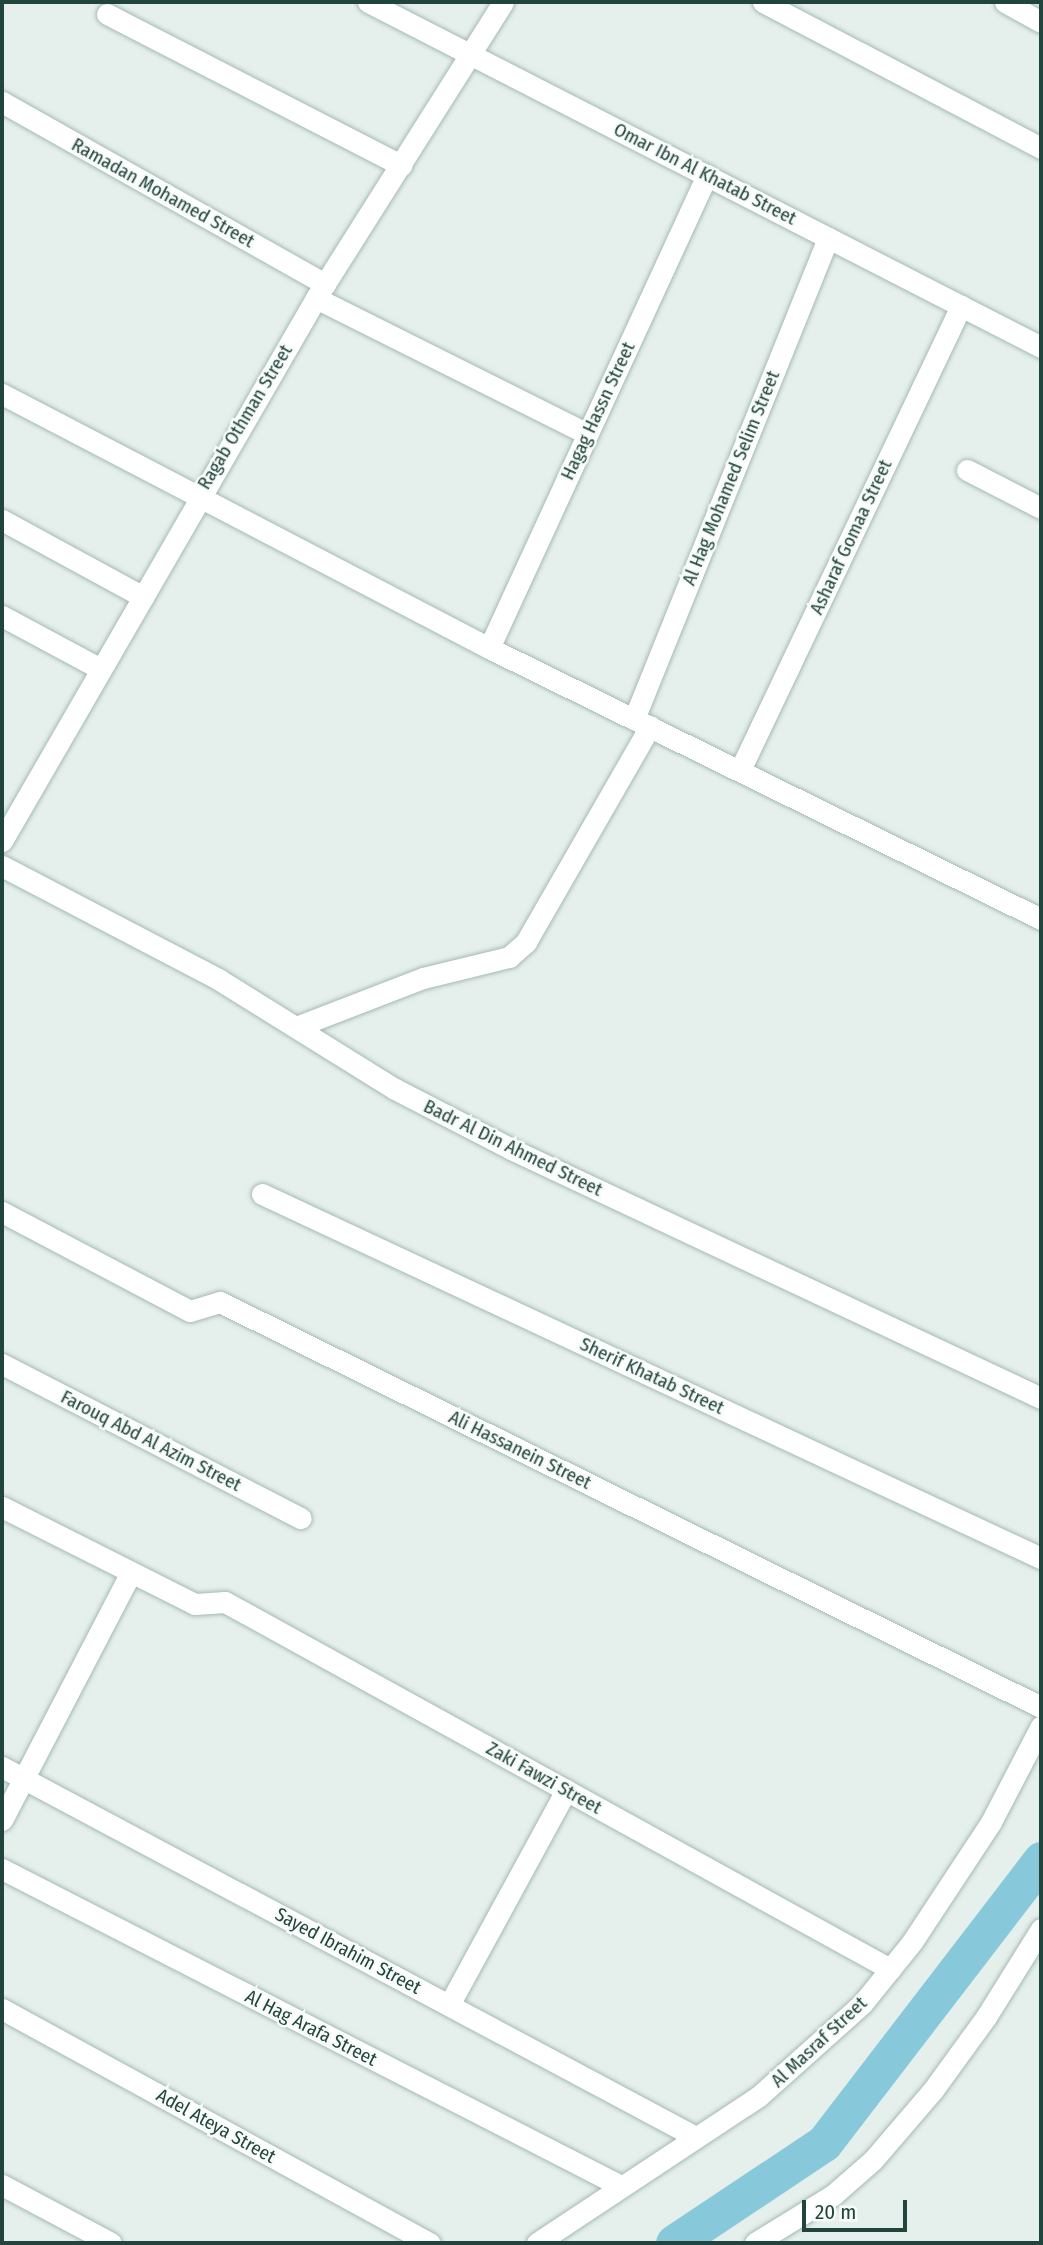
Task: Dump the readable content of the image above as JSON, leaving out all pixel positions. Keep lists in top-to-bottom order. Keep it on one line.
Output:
{"streets":{"street":["Omar Ibn Al Khatab Street","Ramadan Mohamed Street","Hagag Hassn Street","Ragab Othman Street","Al Hag Mohamed Selim Street","Asharaf Gomaa Street","Badr Al Din Ahmed Street","Sherif Khatab Street","Farouq Abd Al Azim Street","Ali Hassanein Street","Zaki Fawzi Street","Sayed Ibrahim Street","Al Hag Arafa Street","Al Masraf Street","Adel Ateya Street"]},"crossings":[["Omar Ibn Al Khatab Street","Hagag Hassn Street"],["Omar Ibn Al Khatab Street","Ragab Othman Street"],["Omar Ibn Al Khatab Street","Al Hag Mohamed Selim Street"],["Omar Ibn Al Khatab Street","Asharaf Gomaa Street"],["Ramadan Mohamed Street","Hagag Hassn Street"],["Ramadan Mohamed Street","Ragab Othman Street"],["Al Hag Mohamed Selim Street","Badr Al Din Ahmed Street"],["Zaki Fawzi Street","Al Masraf Street"],["Sayed Ibrahim Street","Al Masraf Street"],["Al Hag Arafa Street","Al Masraf Street"]],"scale_bar":"20 m"}
